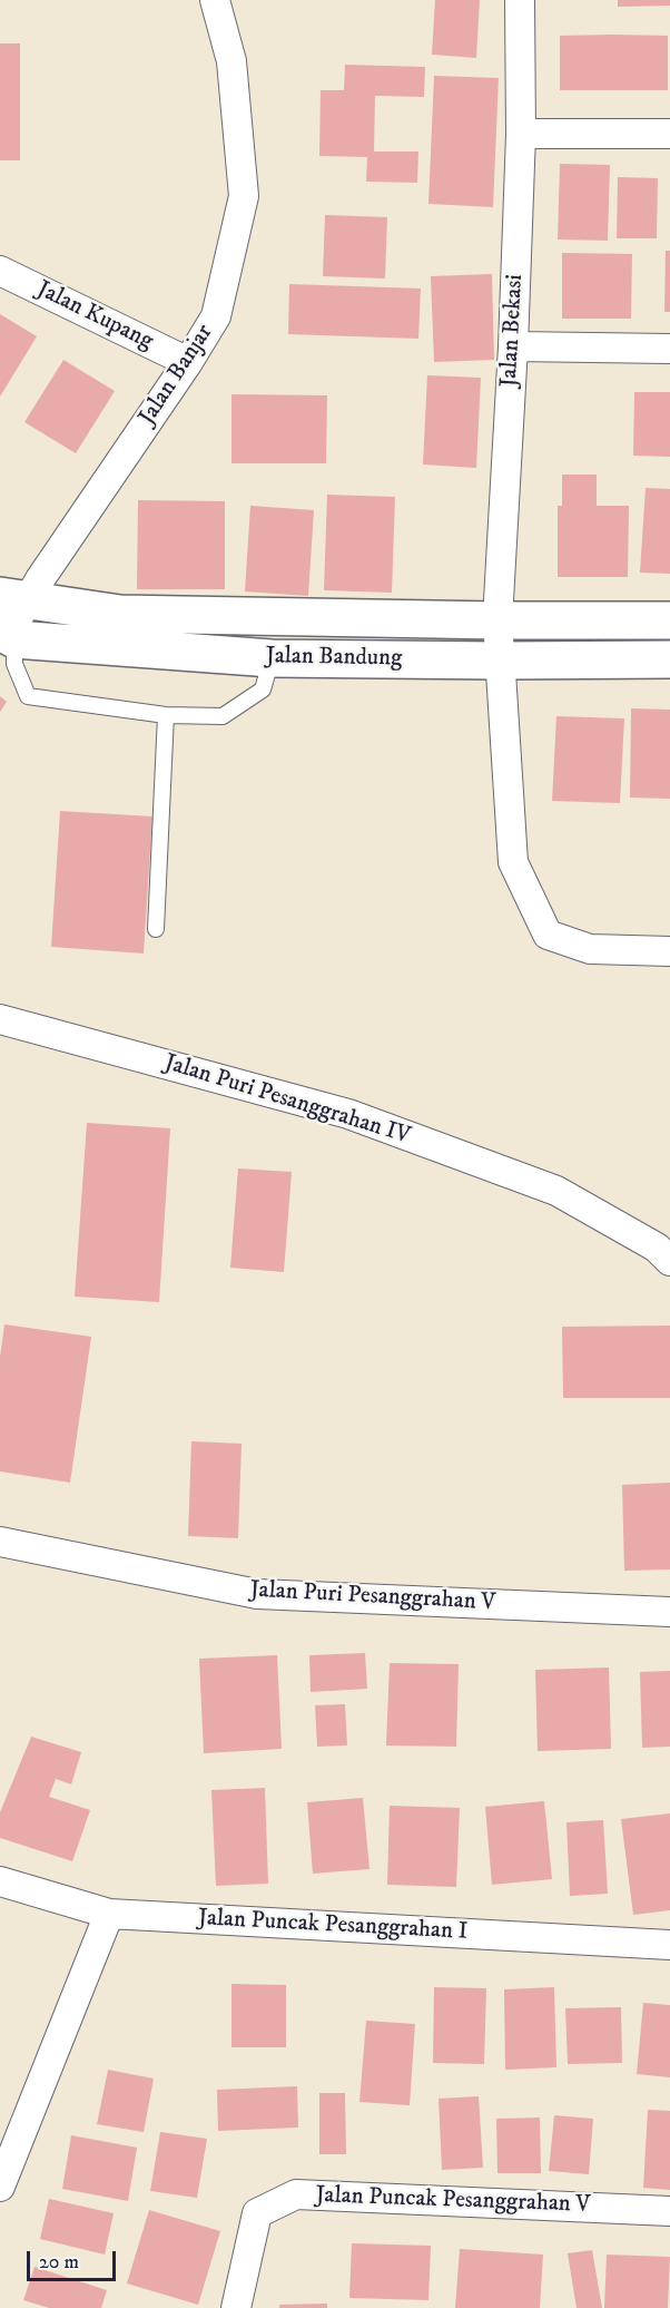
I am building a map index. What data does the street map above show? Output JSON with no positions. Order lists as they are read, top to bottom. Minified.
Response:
{"streets":{"street":["Jalan Kupang","Jalan Bekasi","Jalan Banjar","Jalan Bandung","Jalan Puri Pesanggrahan IV","Jalan Puri Pesanggrahan V","Jalan Puncak Pesanggrahan I","Jalan Puncak Pesanggrahan V"]},"crossings":[["Jalan Kupang","Jalan Banjar"],["Jalan Bekasi","Jalan Bandung"],["Jalan Banjar","Jalan Bandung"]],"scale_bar":"20 m"}
